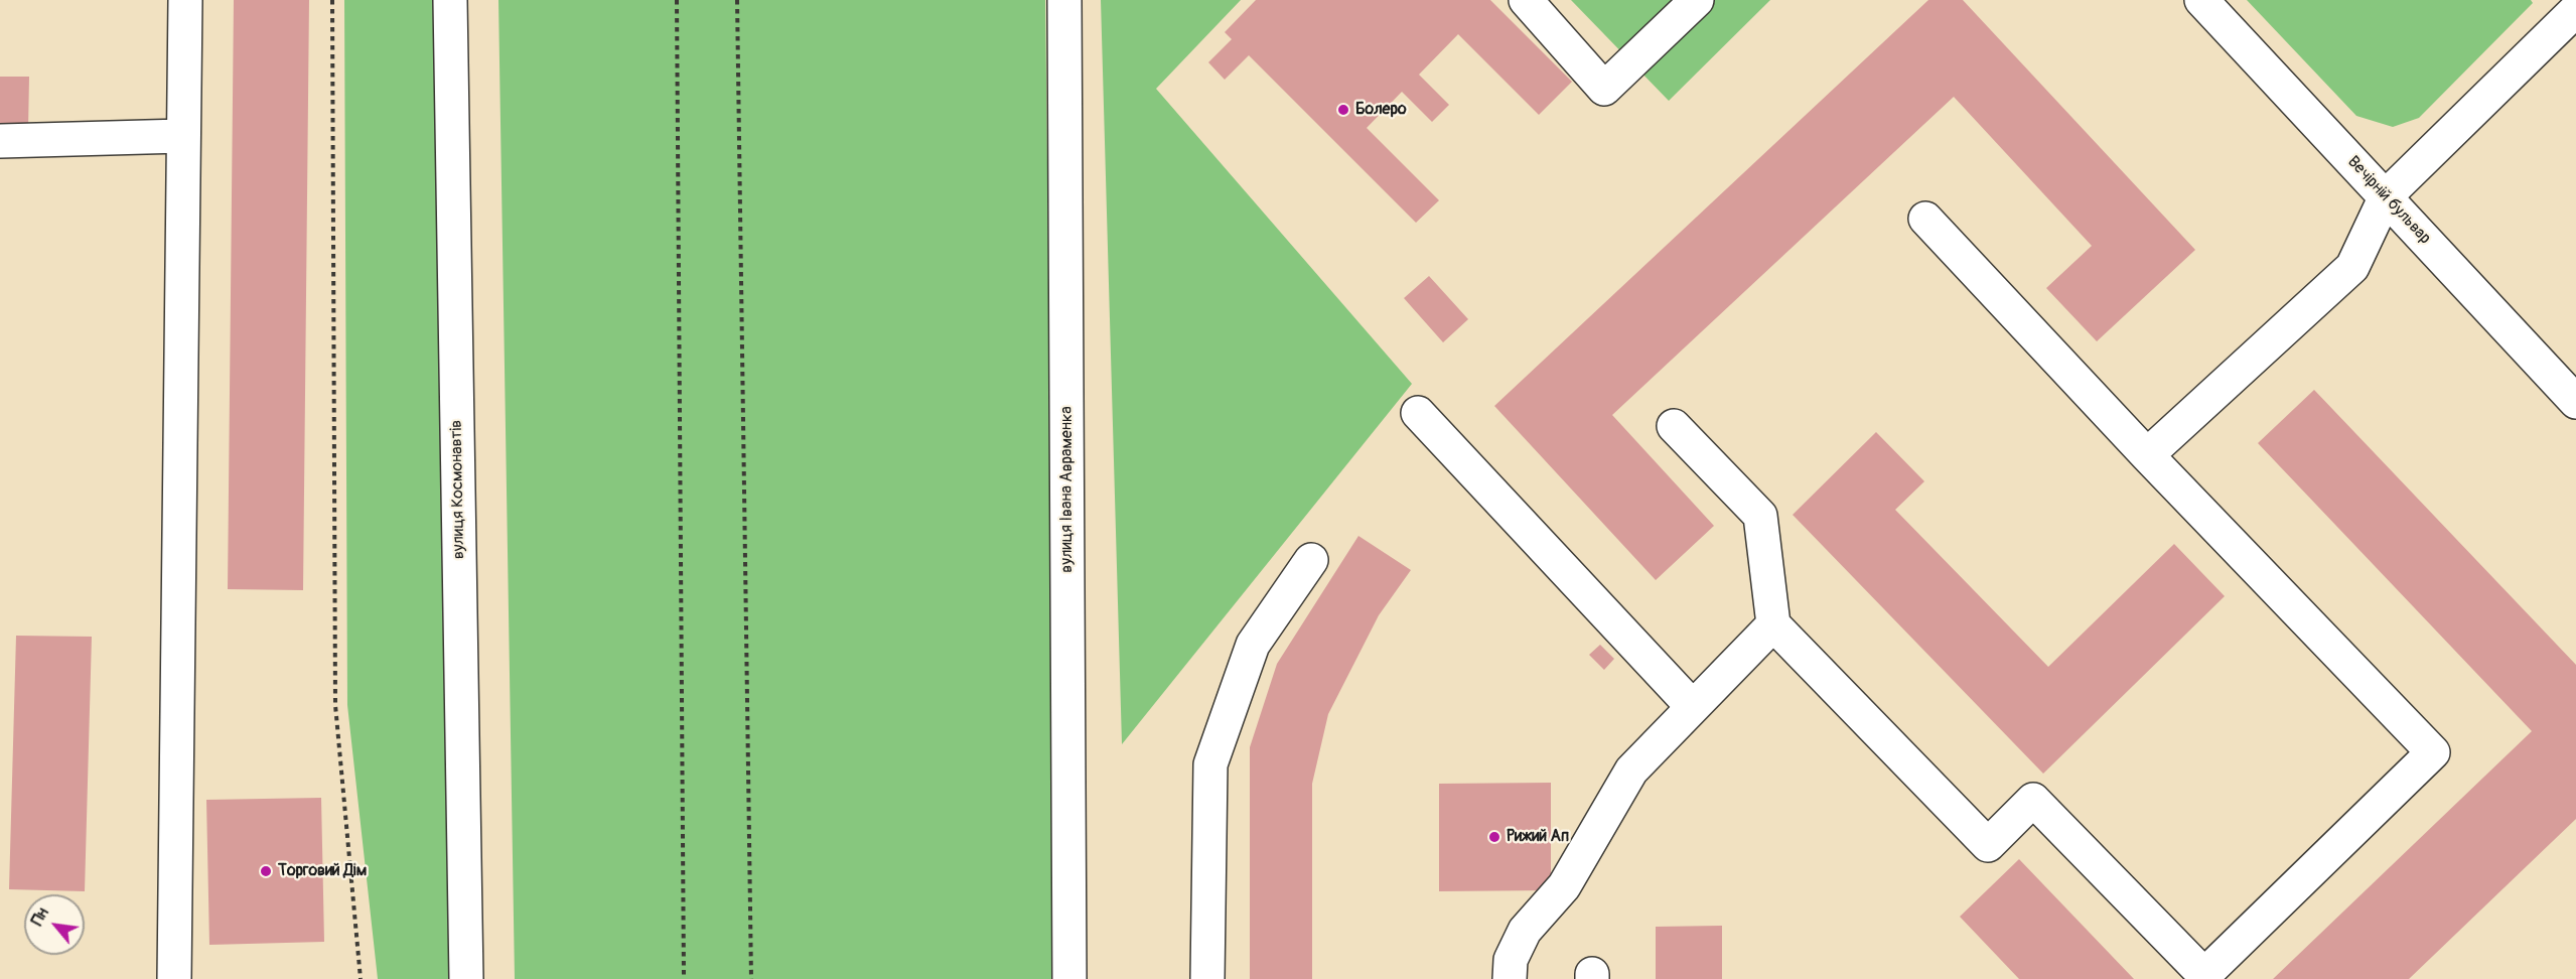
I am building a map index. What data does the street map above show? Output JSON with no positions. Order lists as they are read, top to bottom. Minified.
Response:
{"streets":{"street":["Вечірній бульвар","вулиця Космонавтів","вулиця Івана Авраменка"]},"places":["Болеро","Рижий Ап","Торговий Дім"],"north":"top left"}
